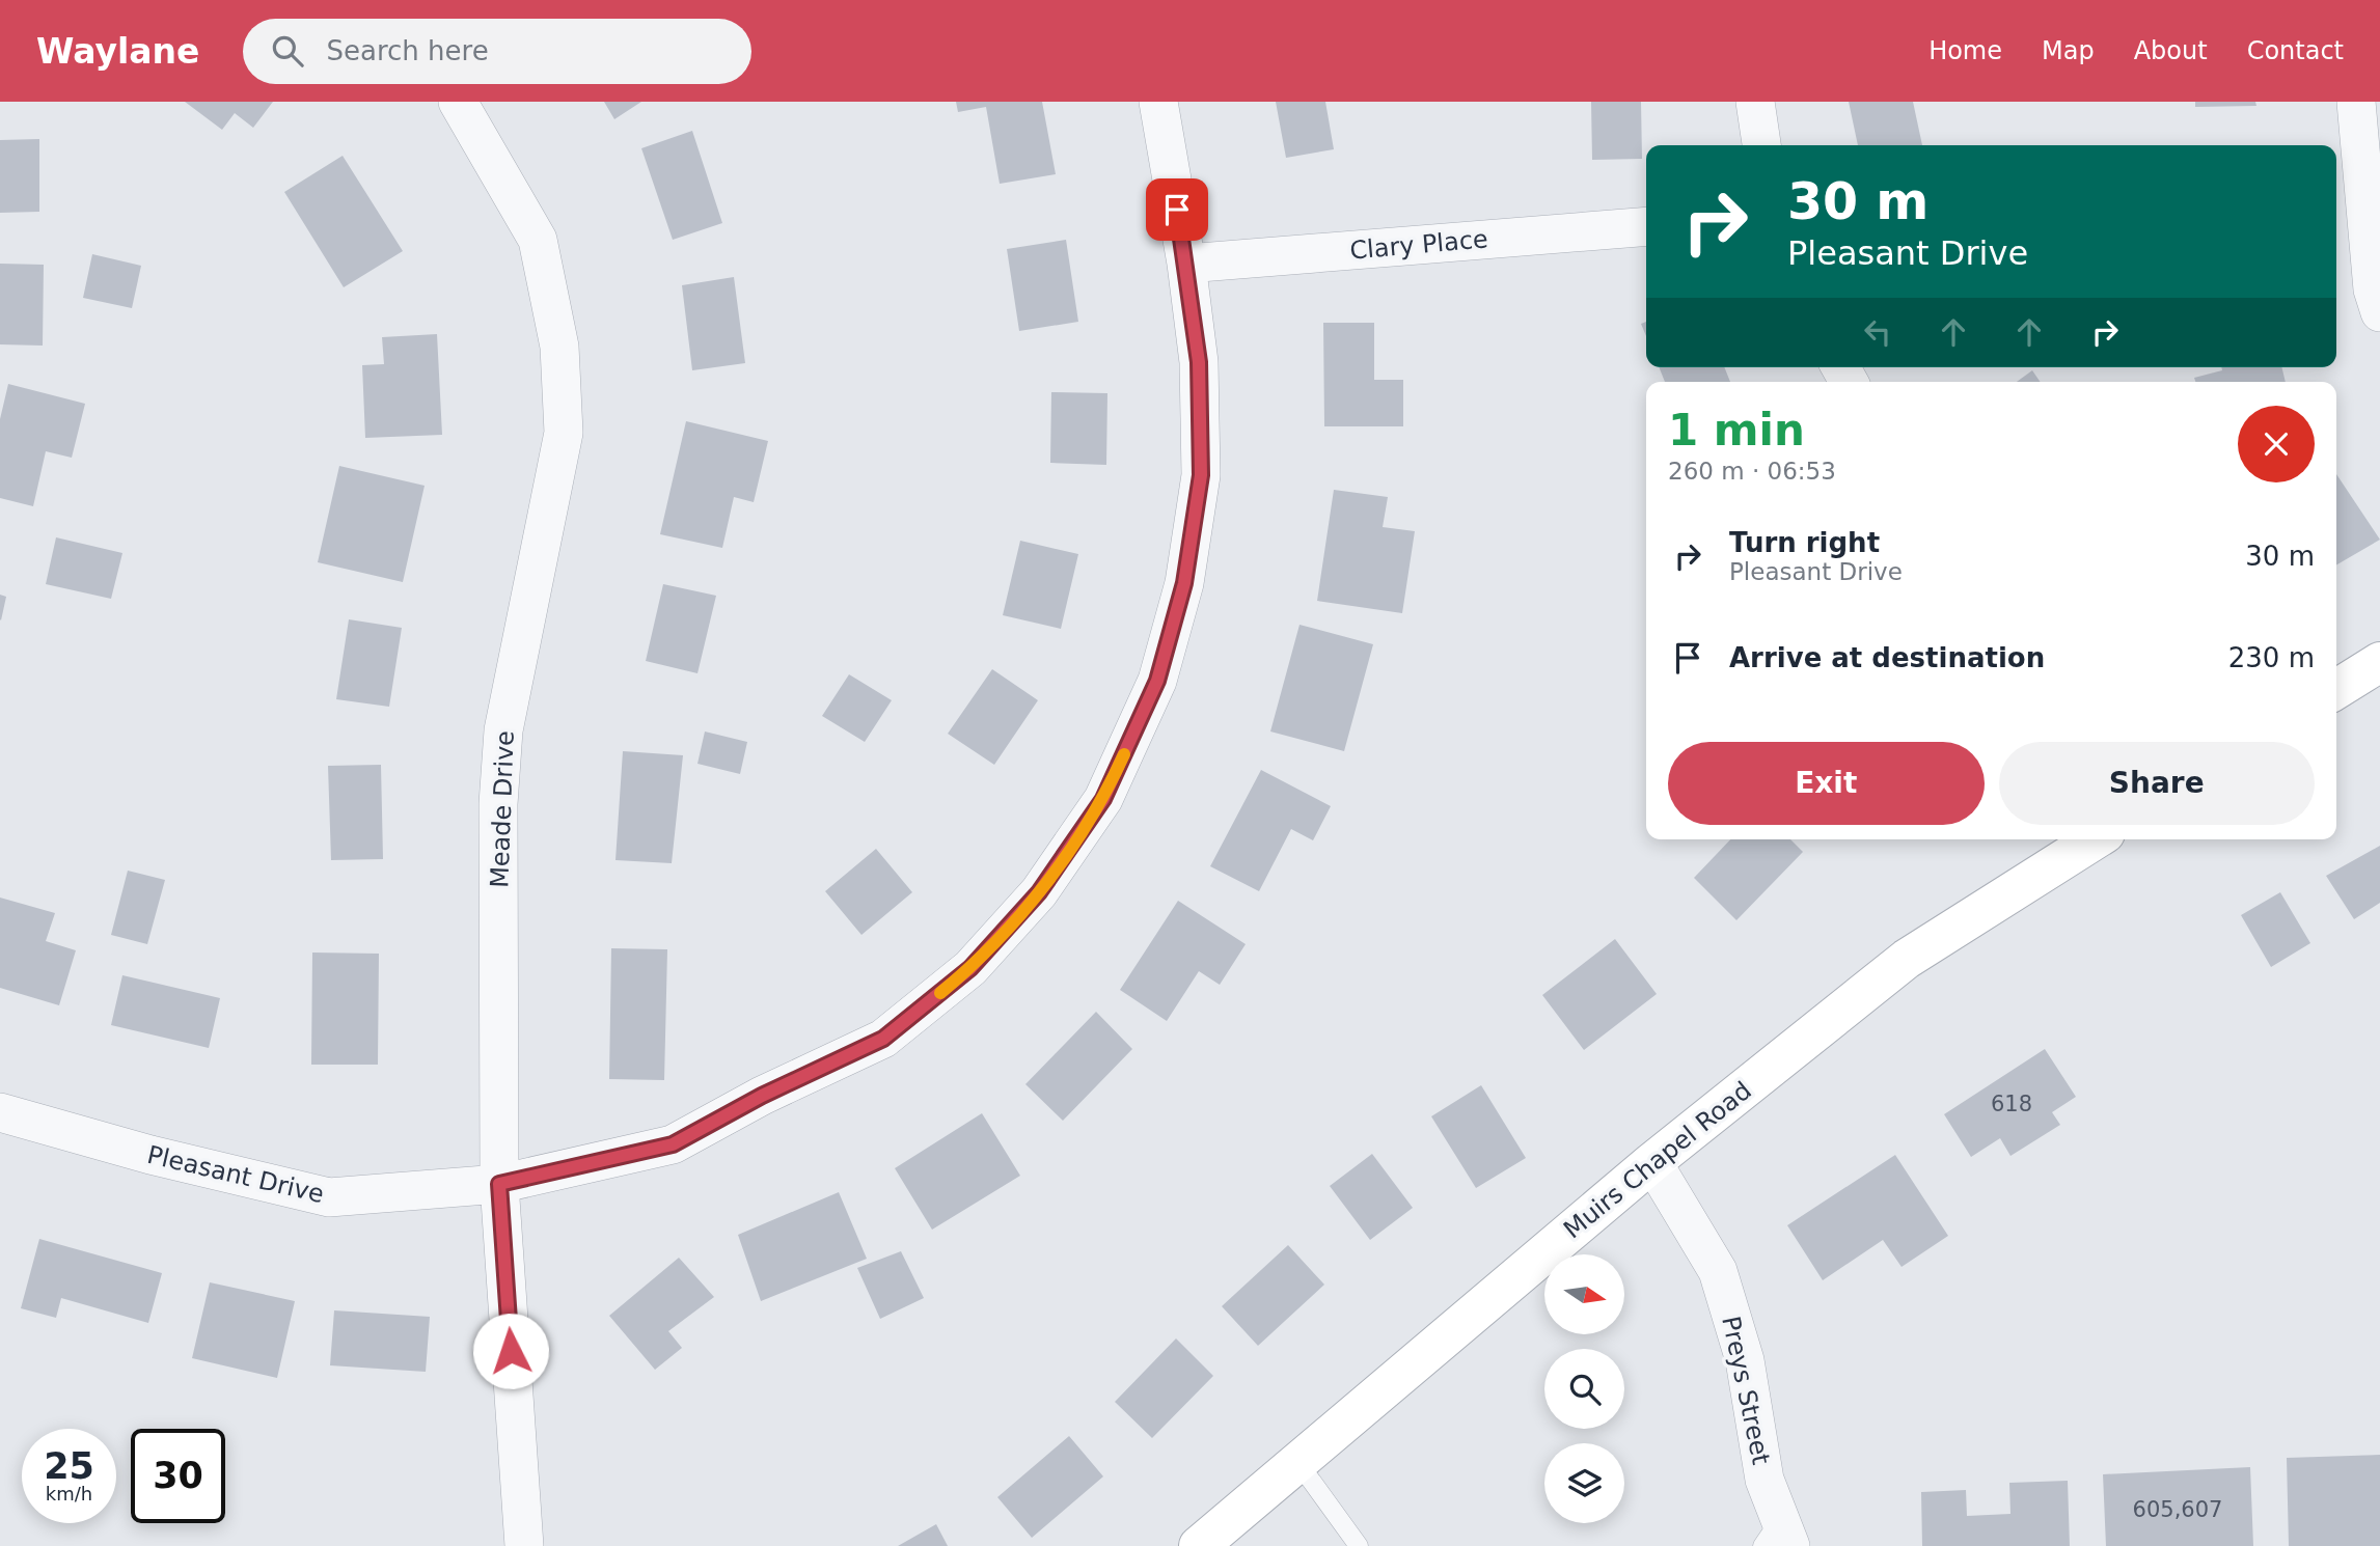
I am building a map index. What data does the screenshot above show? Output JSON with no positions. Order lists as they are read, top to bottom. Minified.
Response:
{"streets":{"main road":["Muirs Chapel Road"],"street":["Clary Place","Meade Drive","Pleasant Drive","Preys Street"]},"crossings":[["Clary Place","Pleasant Drive"],["Meade Drive","Pleasant Drive"],["Muirs Chapel Road","Preys Street"]],"house_numbers":["618","605,607"],"north":"right","page":{"header":"Waylane","search":"Search here","nav":["Home","Map","About","Contact"],"turn":["30 m","Pleasant Drive"],"heading":["1 min","260 m · 06:53"],"list":[{"name":"Turn right","note":"Pleasant Drive","value":"30 m"},{"name":"Arrive at destination","value":"230 m"}],"buttons":["Exit","Share"],"speed":"25 km/h","limit":"30"}}
